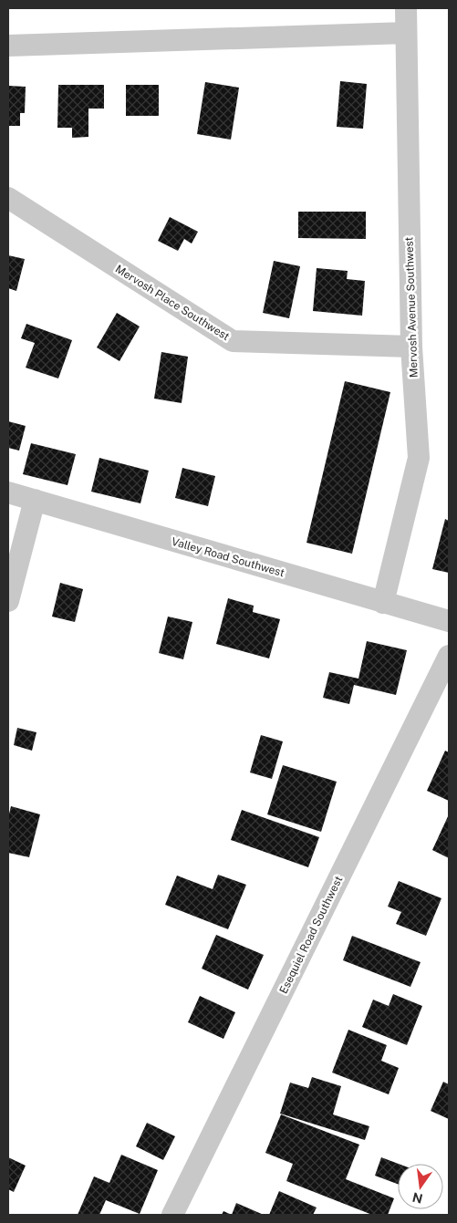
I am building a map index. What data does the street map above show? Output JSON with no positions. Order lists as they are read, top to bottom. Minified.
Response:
{"streets":{"street":["Mervosh Place Southwest","Mervosh Avenue Southwest","Valley Road Southwest","Esequiel Road Southwest"]},"crossings":[["Mervosh Place Southwest","Mervosh Avenue Southwest"],["Mervosh Avenue Southwest","Valley Road Southwest"]],"north":"bottom"}
